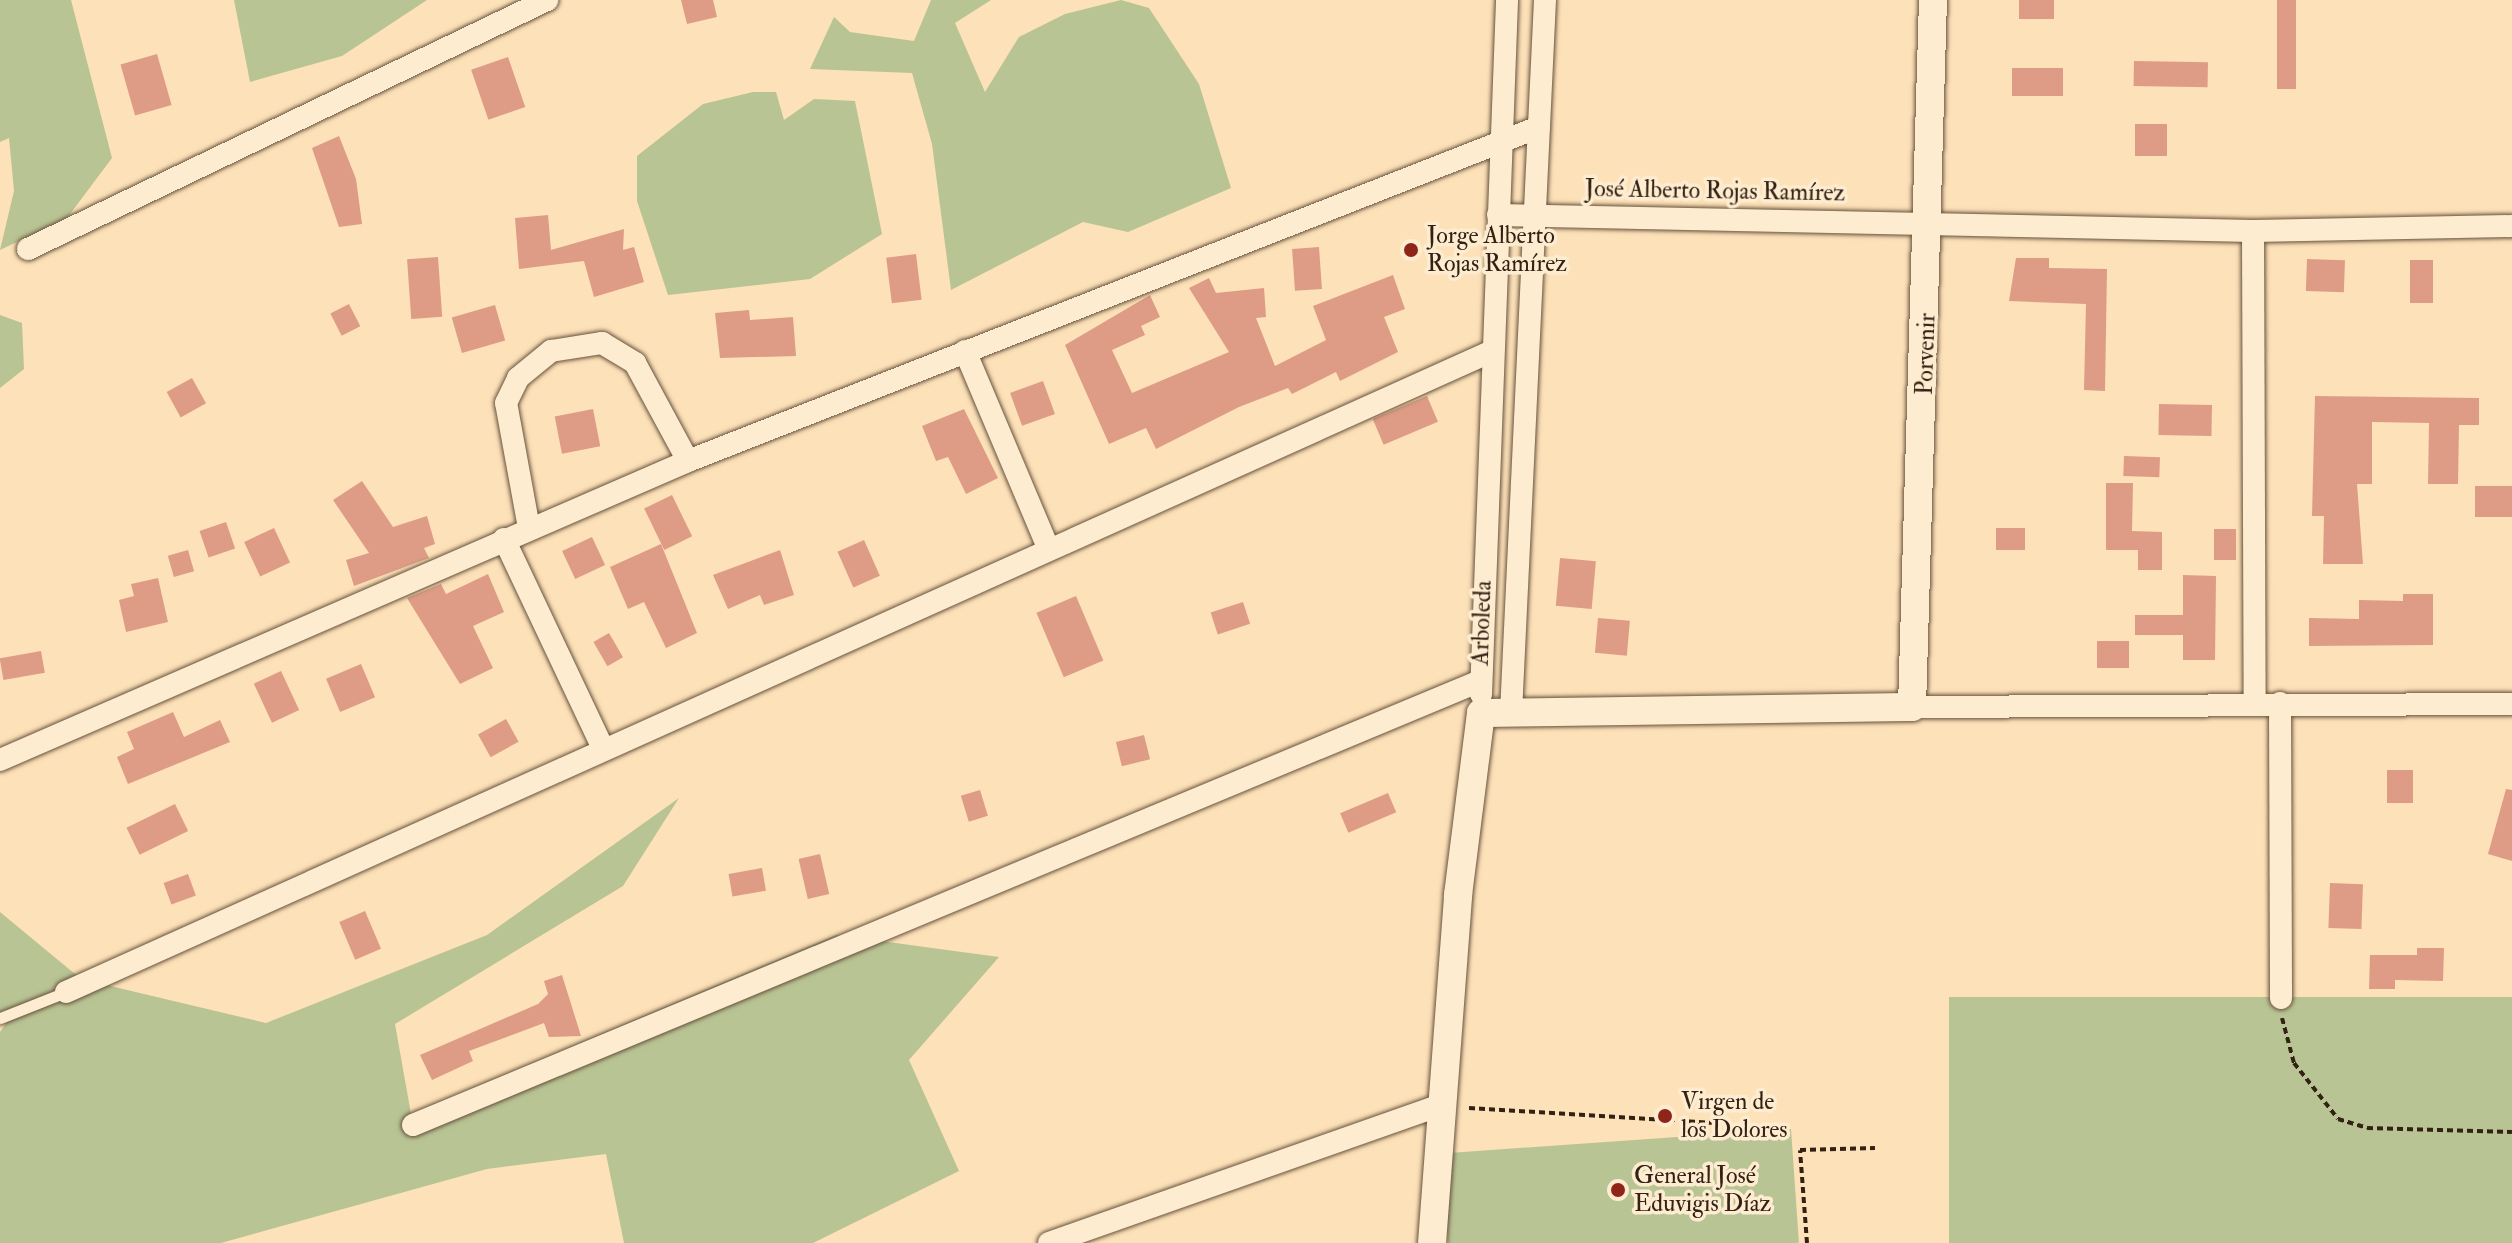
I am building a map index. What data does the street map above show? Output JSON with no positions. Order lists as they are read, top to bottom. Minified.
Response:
{"streets":{"street":["José Alberto Rojas Ramírez","Porvenir","Arboleda"]},"crossings":[["José Alberto Rojas Ramírez","Porvenir"],["José Alberto Rojas Ramírez","Arboleda"]],"places":["Jorge Alberto Rojas Ramírez","Virgen de los Dolores","General José Eduvigis Díaz"]}
